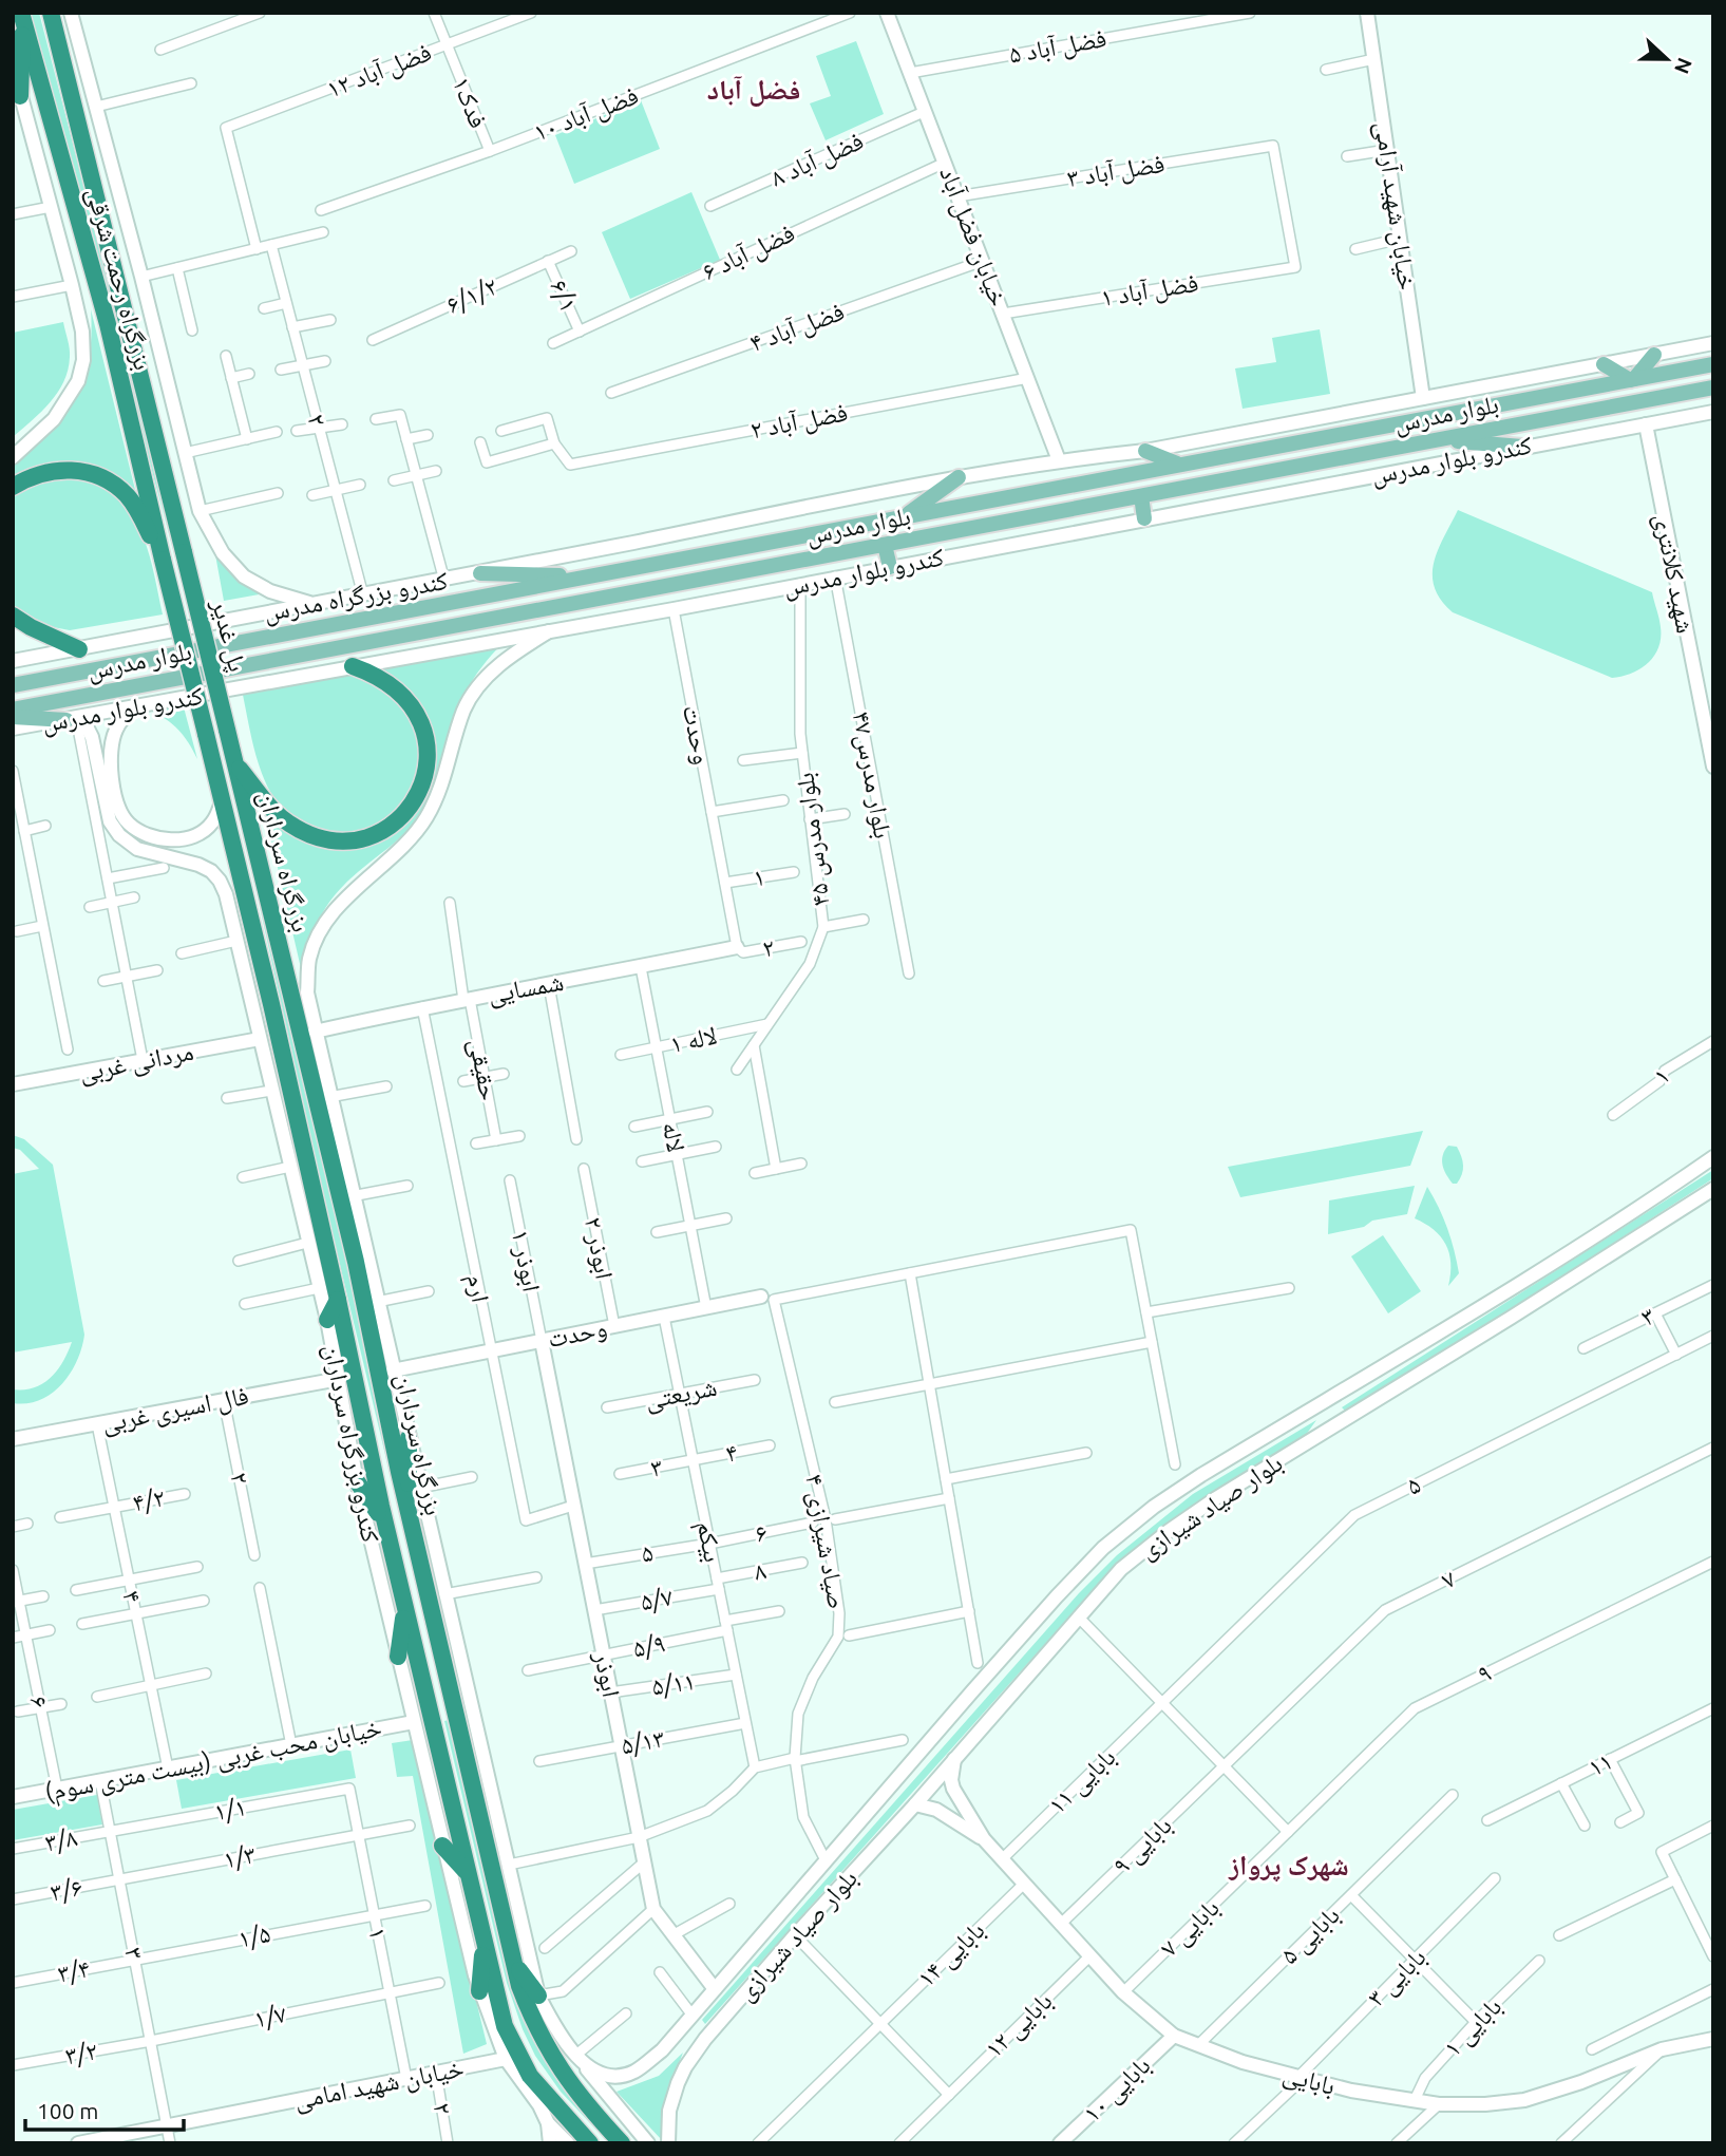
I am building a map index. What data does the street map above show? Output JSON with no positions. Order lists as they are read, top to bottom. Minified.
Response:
{"streets":{"highway":["بزرگراه رحمت شرقی","پل غدیر","بزرگراه سرداران"],"main road":["خیابان شهید آرامی","خیابان فضل آباد","بلوار مدرس","کندرو بلوار مدرس","شهید کلانتری","کندرو بزرگراه مدرس","وحدت","شمسایی","مردانی غربی","فال اسیری غربی","کندرو بزرگراه سرداران","بلوار صیاد شیرازی","ابوذر","خیابان محب غربی (بیست متری سوم)","بابایی","خیابان شهید امامی","بابایی ۱۰"],"street":["فضل آباد ۵","فضل آباد ۱۲","فدک۱","فضل آباد ۱۰","فضل آباد ۸","فضل آباد ۳","فضل آباد ۶","فضل آباد ۱","۶/۱/۲","۶/۱","فضل آباد ۴","۲","فضل آباد ۲","بلوار مدرس۴۷","۴۵ بلوار مدرس","۱","لاله ۱","حقیقی","لاله","ابوذر ۲","ابوذر ۱","ارم","۳","شریعتی","۴","۵","۴/۲","۶","بیکم","صیاد شیرازی ۴","۸","۷","۵/۷","۵/۹","۹","۵/۱۱","۵/۱۳","۱۱","بابایی ۱۱","۱/۱","۳/۸","بابایی ۹","۱/۳","۳/۶","بابایی ۷","بابایی ۵","۱/۵","بابایی ۱۴","۳/۴","بابایی ۳","۱/۷","بابایی ۱۲","بابایی ۱","۳/۲"]},"crossings":[["فضل آباد ۵","خیابان فضل آباد"],["فضل آباد ۱۲","فدک۱"],["فدک۱","فضل آباد ۱۰"],["فضل آباد ۸","خیابان فضل آباد"],["فضل آباد ۳","خیابان فضل آباد"],["فضل آباد ۳","فضل آباد ۱"],["خیابان فضل آباد","فضل آباد ۶"],["خیابان فضل آباد","فضل آباد ۱"],["خیابان فضل آباد","فضل آباد ۴"],["خیابان فضل آباد","فضل آباد ۲"],["فضل آباد ۶","۶/۱"],["بزرگراه رحمت شرقی","پل غدیر"],["۶/۱/۲","۶/۱"],["۲","کندرو بزرگراه مدرس"],["۲","وحدت"],["۲","شمسایی"],["۲","فال اسیری غربی"],["۲","خیابان شهید امامی"],["کندرو بلوار مدرس","شهید کلانتری"],["کندرو بلوار مدرس","وحدت"],["کندرو بلوار مدرس","بلوار مدرس۴۷"],["کندرو بلوار مدرس","۴۵ بلوار مدرس"],["کندرو بلوار مدرس","کندرو بزرگراه سرداران"],["پل غدیر","بزرگراه سرداران"],["وحدت","۱"],["وحدت","شمسایی"],["وحدت","لاله"],["وحدت","ابوذر ۲"],["وحدت","ابوذر ۱"],["وحدت","ارم"],["وحدت","کندرو بزرگراه سرداران"],["وحدت","بیکم"],["وحدت","صیاد شیرازی ۴"],["وحدت","ابوذر"],["۴۵ بلوار مدرس","لاله ۱"],["۱","۱/۱"],["۱","۱/۳"],["۱","۱/۵"],["۱","۱/۷"],["۱","خیابان شهید امامی"],["شمسایی","حقیقی"],["شمسایی","لاله"],["شمسایی","ارم"],["شمسایی","کندرو بزرگراه سرداران"],["لاله ۱","لاله"],["ابوذر ۱","ابوذر"],["ارم","ابوذر"],["۳","۴"],["۳","بیکم"],["۳","خیابان محب غربی (بیست متری سوم)"],["۳","۱/۱"],["۳","۳/۸"],["۳","۱/۳"],["۳","۳/۶"],["۳","۱/۵"],["۳","۳/۴"],["۳","۱/۷"],["۳","۳/۲"],["۳","خیابان شهید امامی"],["شریعتی","بیکم"],["فال اسیری غربی","کندرو بزرگراه سرداران"],["فال اسیری غربی","۴"],["کندرو بزرگراه سرداران","بلوار صیاد شیرازی"],["کندرو بزرگراه سرداران","خیابان محب غربی (بیست متری سوم)"],["کندرو بزرگراه سرداران","خیابان شهید امامی"],["۴","۴/۲"],["۴","بیکم"],["۴","خیابان محب غربی (بیست متری سوم)"],["۵","۶"],["۵","بیکم"],["۵","ابوذر"],["۵","بابایی ۱۱"],["بلوار صیاد شیرازی","صیاد شیرازی ۴"],["بلوار صیاد شیرازی","ابوذر"],["بلوار صیاد شیرازی","بابایی"],["۶","بیکم"],["۶","خیابان محب غربی (بیست متری سوم)"],["بیکم","۸"],["بیکم","۵/۷"],["بیکم","۵/۹"],["بیکم","۵/۱۱"],["بیکم","۵/۱۳"],["۸","۵/۷"],["۷","بابایی ۹"],["۵/۷","ابوذر"],["۵/۹","ابوذر"],["۹","بابایی ۷"],["ابوذر","۵/۱۱"],["ابوذر","۵/۱۳"],["بابایی ۱۱","بابایی"],["۱/۱","۳/۸"],["بابایی ۹","بابایی"],["۱/۳","۳/۶"],["بابایی ۷","بابایی"],["بابایی ۵","بابایی"],["۱/۵","۳/۴"],["بابایی ۱۴","بابایی"],["بابایی ۳","بابایی"],["۱/۷","۳/۲"],["بابایی ۱۲","بابایی"],["بابایی ۱","بابایی"],["بابایی","بابایی ۱۰"]],"districts":["فضل آباد","شهرک پرواز"],"scale_bar":"100 m","north":"right"}
